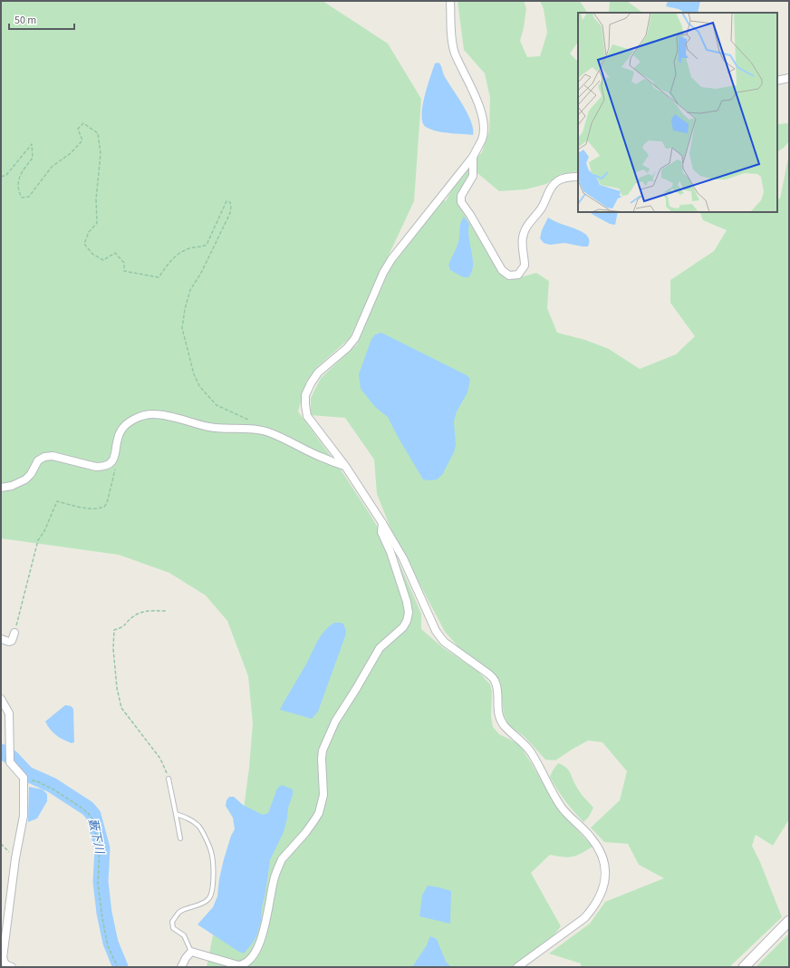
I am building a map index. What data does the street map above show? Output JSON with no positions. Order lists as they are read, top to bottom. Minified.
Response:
{"water":["藪下川"],"scale_bar":"50 m"}
